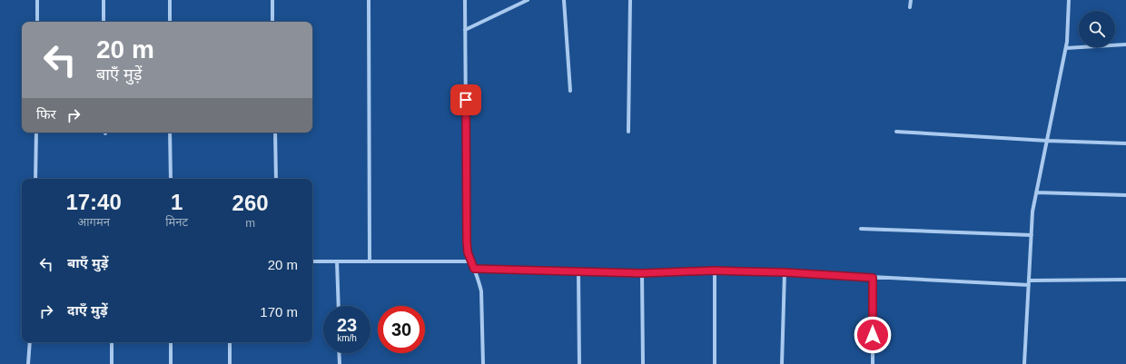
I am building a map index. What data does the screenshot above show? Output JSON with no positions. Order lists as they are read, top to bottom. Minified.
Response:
{"page":{"turn":["20 m","बाएँ मुड़ें"],"then":"फिर","eta":["17:40","आगमन","1","मिनट","260","m"],"list":[{"name":"बाएँ मुड़ें","value":"20 m"},{"name":"दाएँ मुड़ें","value":"170 m"}],"speed":"23 km/h","limit":"30"}}
